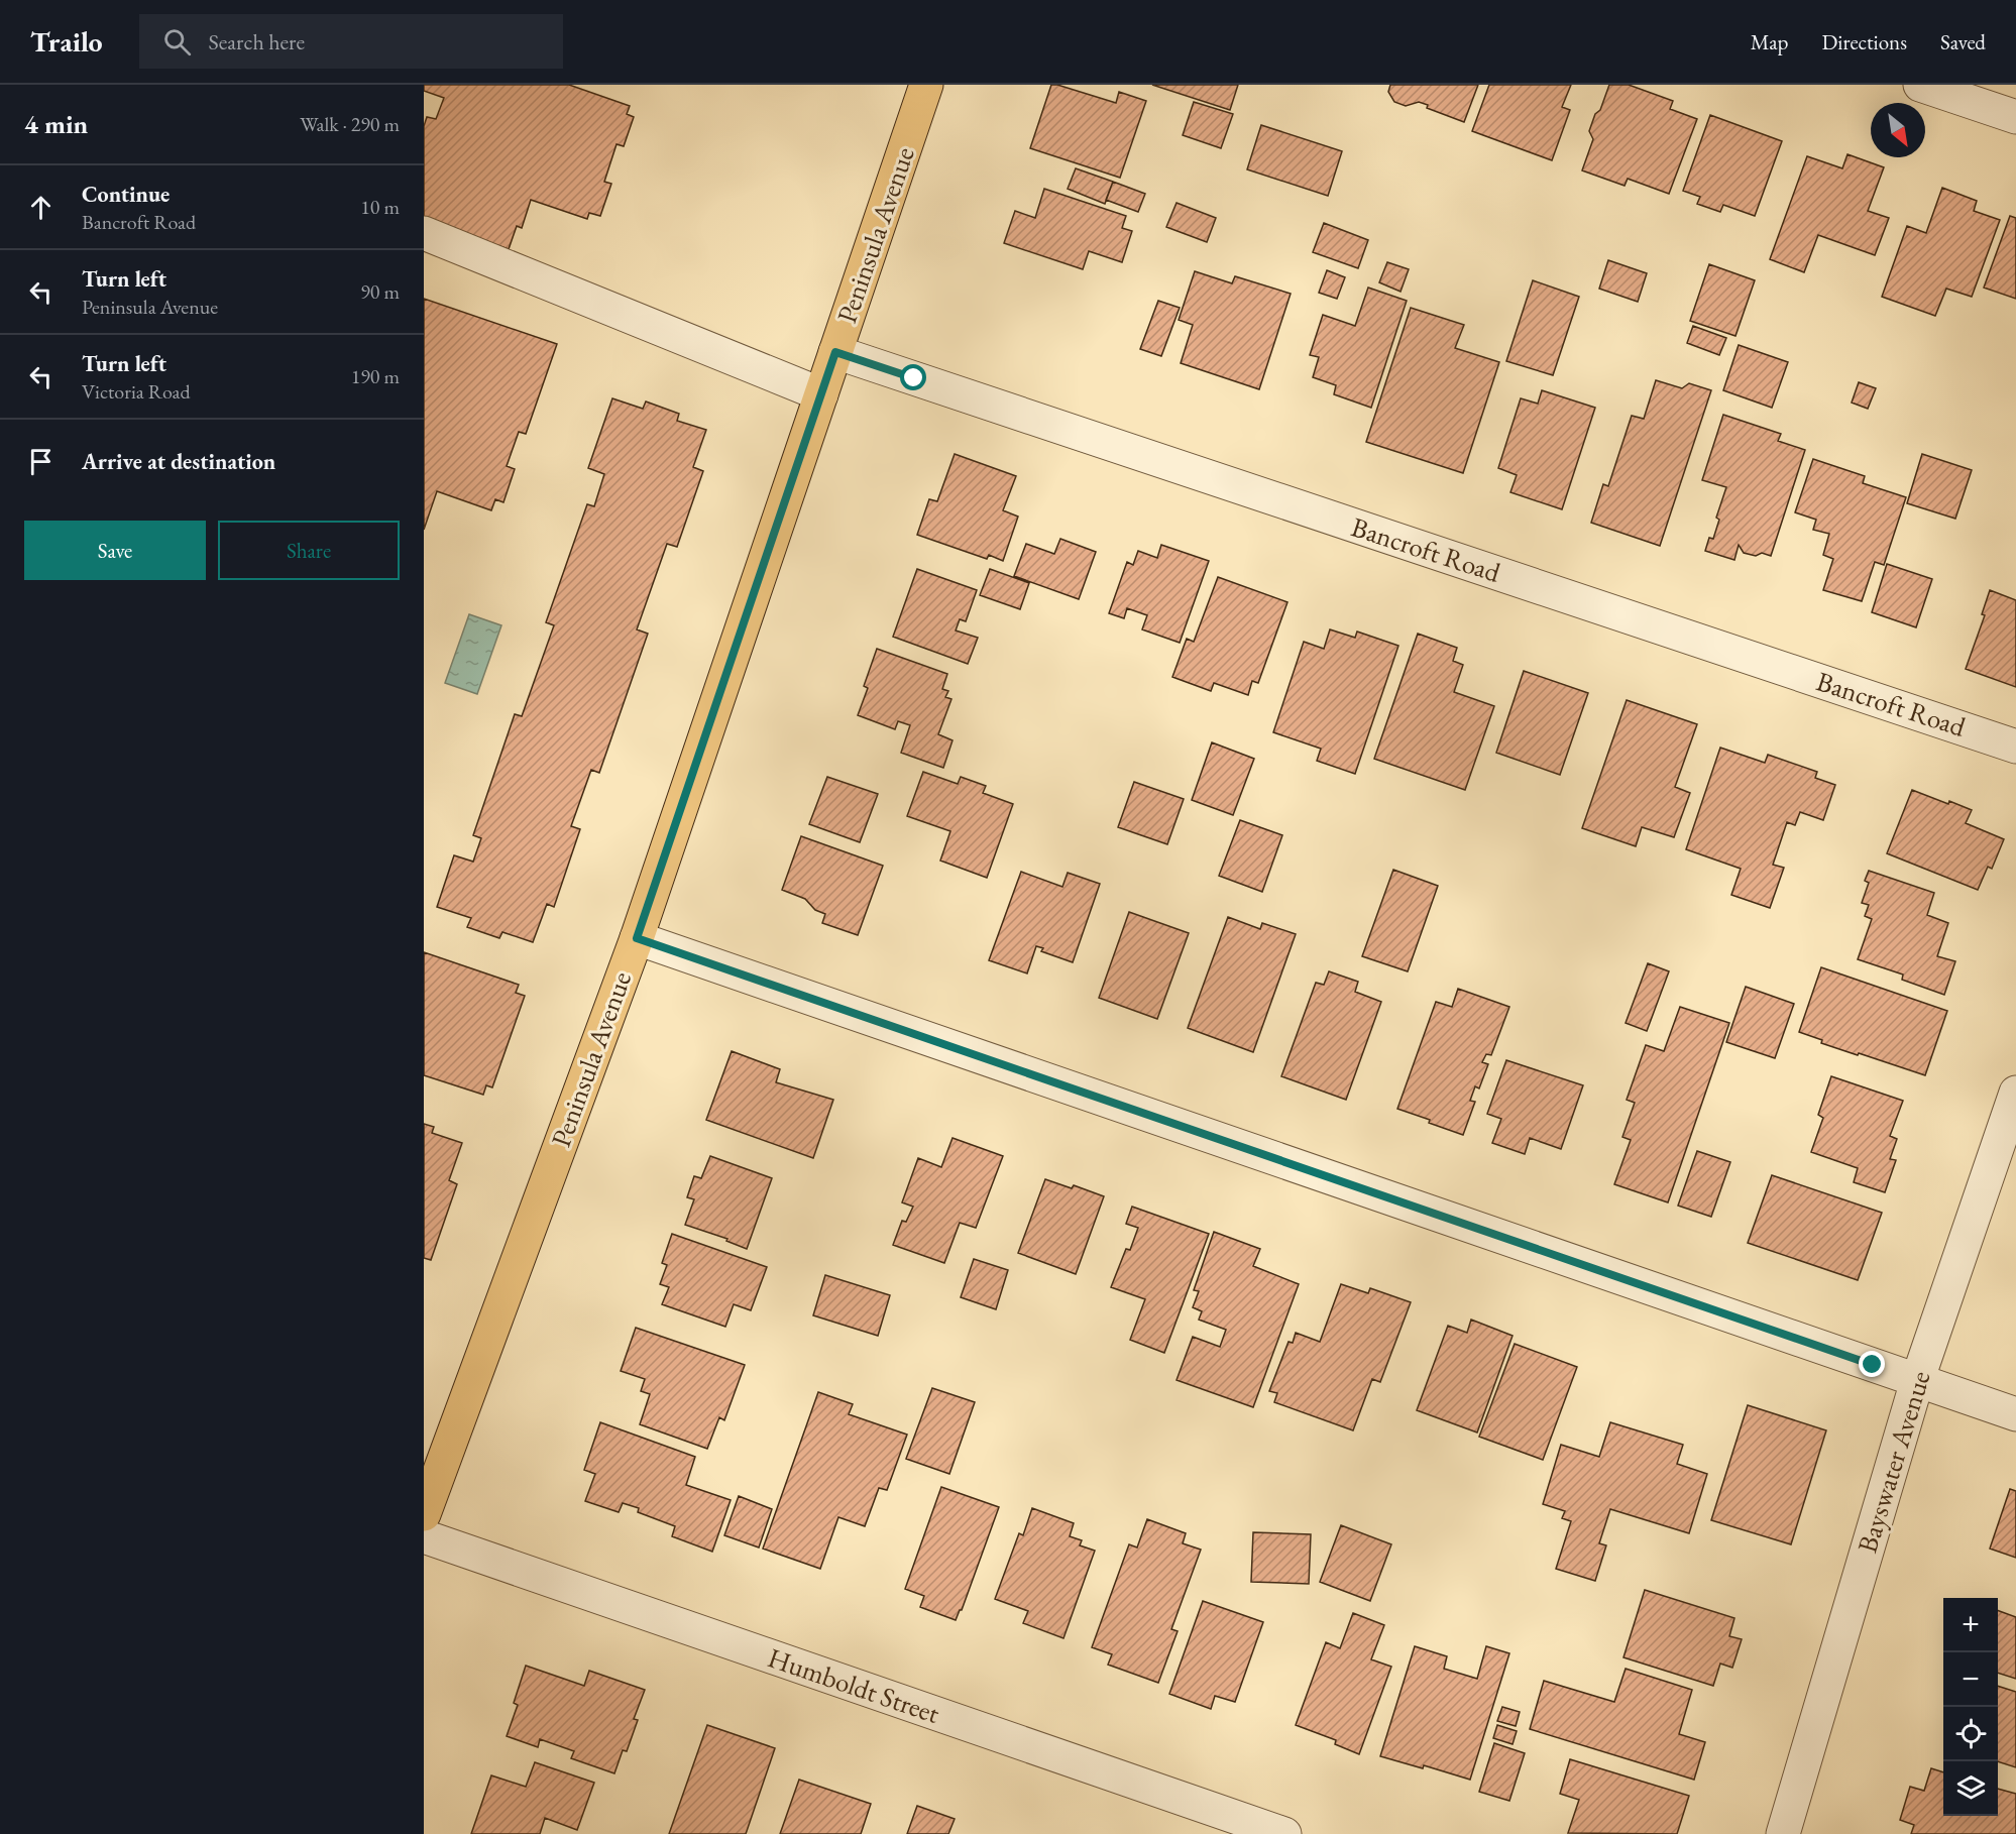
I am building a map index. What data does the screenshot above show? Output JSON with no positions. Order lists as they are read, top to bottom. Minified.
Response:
{"streets":{"main road":["Peninsula Avenue"],"street":["Bancroft Road","Bayswater Avenue","Humboldt Street"]},"crossings":[["Peninsula Avenue","Bancroft Road"]],"north":"bottom right","page":{"header":"Trailo","search":"Search here","nav":["Map","Directions","Saved"],"heading":["4 min","Walk · 290 m"],"list":[["Continue","Bancroft Road","10 m"],["Turn left","Peninsula Avenue","90 m"],["Turn left","Victoria Road","190 m"],"Arrive at destination"],"buttons":["Save","Share"],"map_buttons":["+","−"]}}
